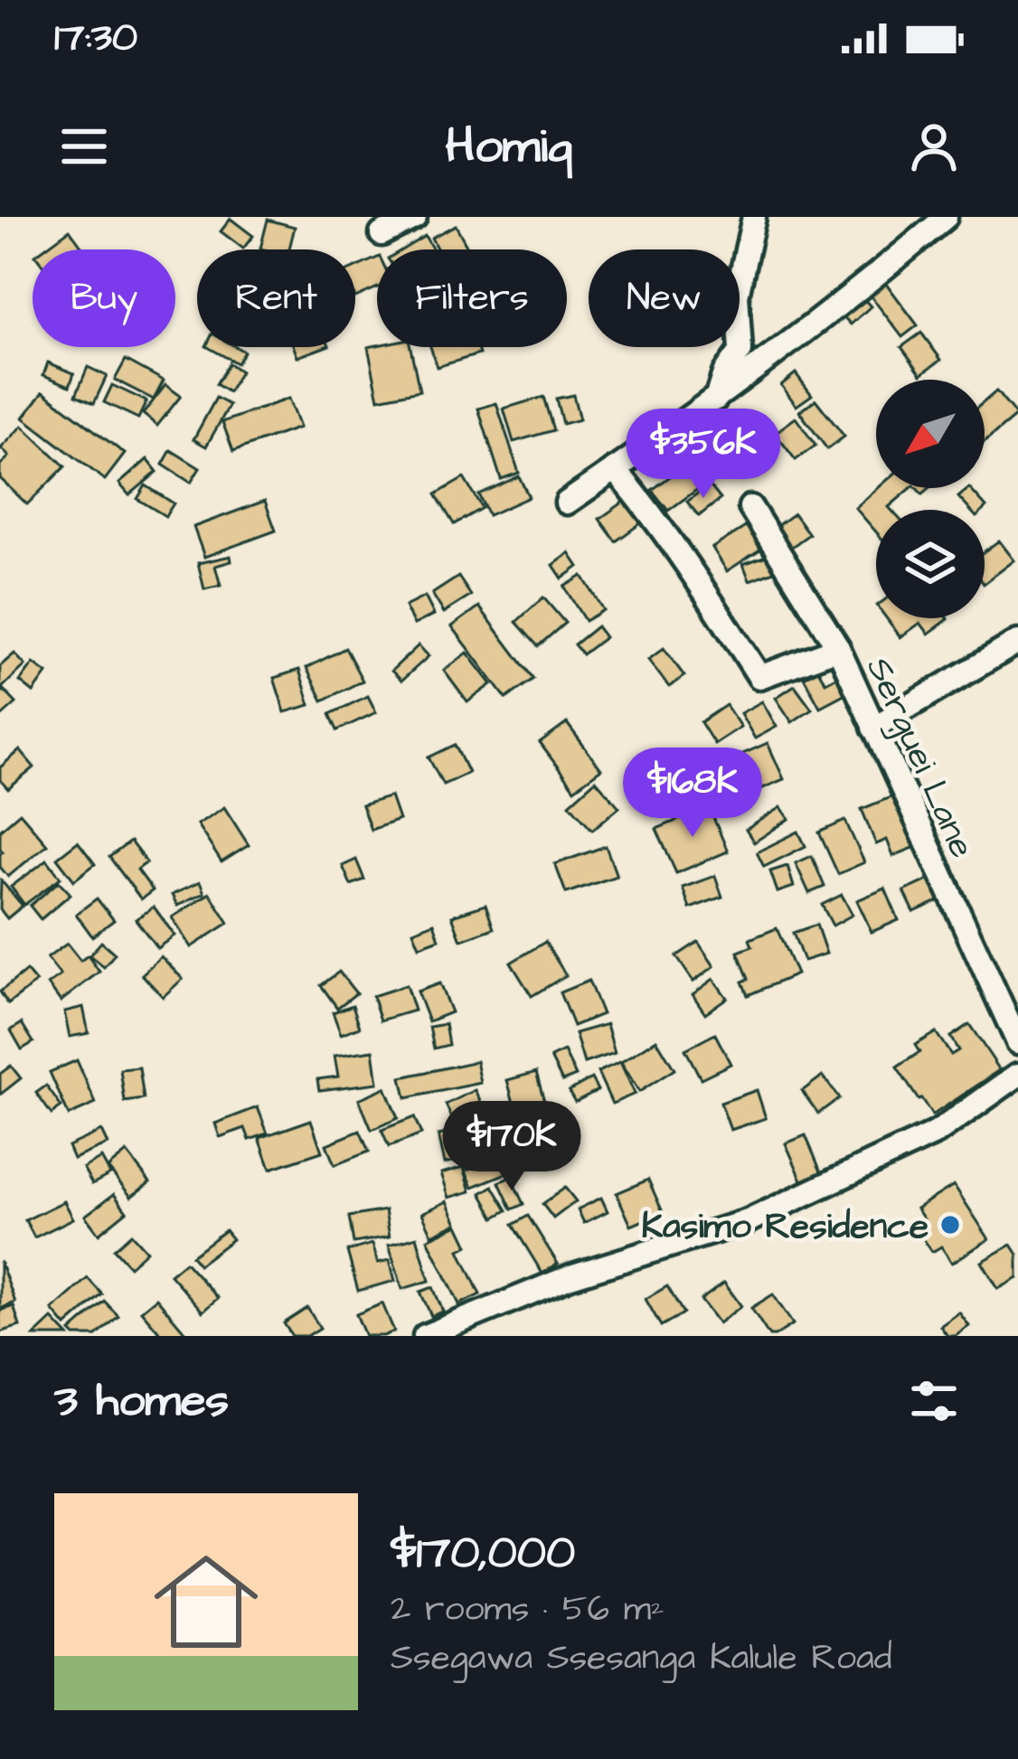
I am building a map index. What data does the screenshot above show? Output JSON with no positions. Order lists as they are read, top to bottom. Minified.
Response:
{"streets":{"street":["Serguei Lane"]},"places":["Kasimo Residence"],"north":"bottom left","page":{"status":"17:30","header":"Homiq","chip":["Buy","Rent","Filters","New"],"price":["$356K","$168K","$170K"],"heading":"3 homes","list":[{"name":"$170,000","note":"2 rooms · 56 m² · Ssegawa Ssesanga Kalule Road"}]}}
